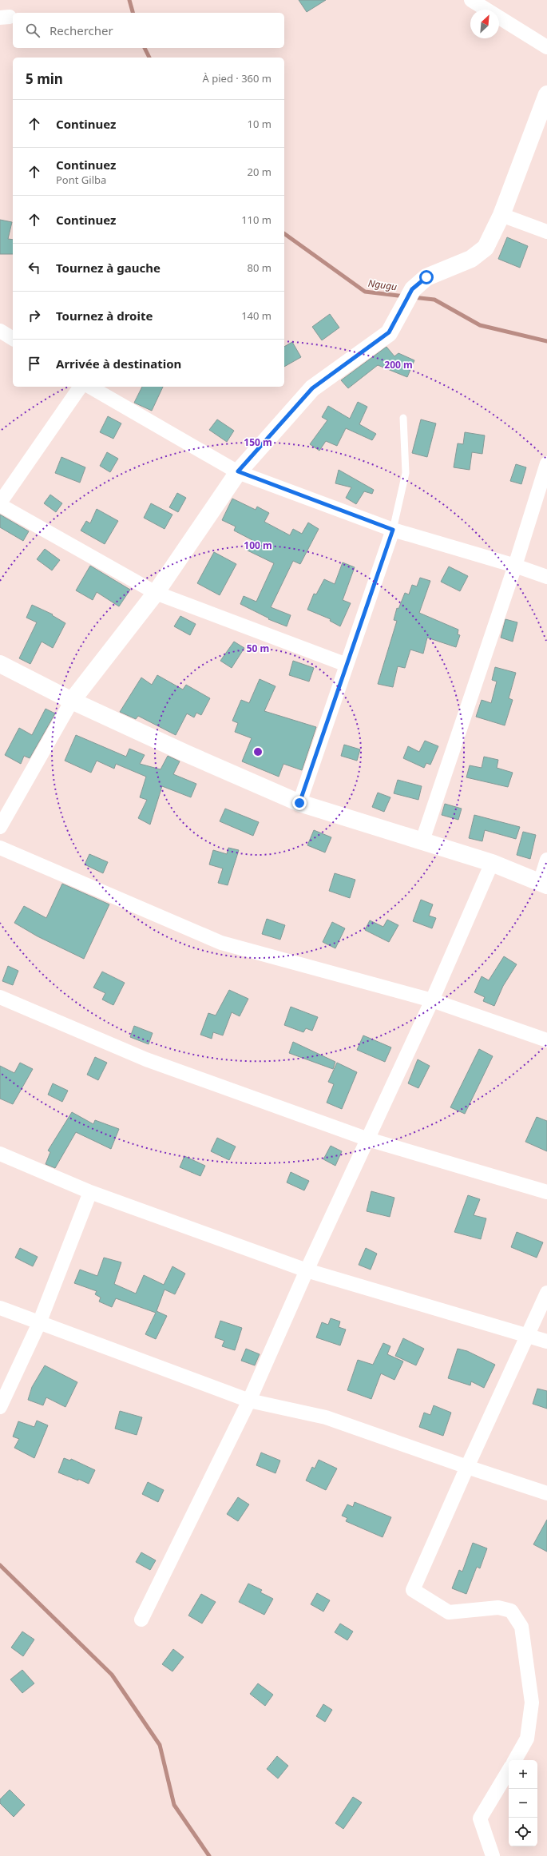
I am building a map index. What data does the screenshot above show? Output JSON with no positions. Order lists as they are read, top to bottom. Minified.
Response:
{"water":["Ngugu"],"north":"top right","page":{"search":"Rechercher","heading":["5 min","À pied · 360 m"],"list":[["Continuez","10 m"],["Continuez","Pont Gilba","20 m"],["Continuez","110 m"],["Tournez à gauche","80 m"],["Tournez à droite","140 m"],"Arrivée à destination"],"map_buttons":["+","−"]},"rings":["200 m","150 m","100 m","50 m"]}
